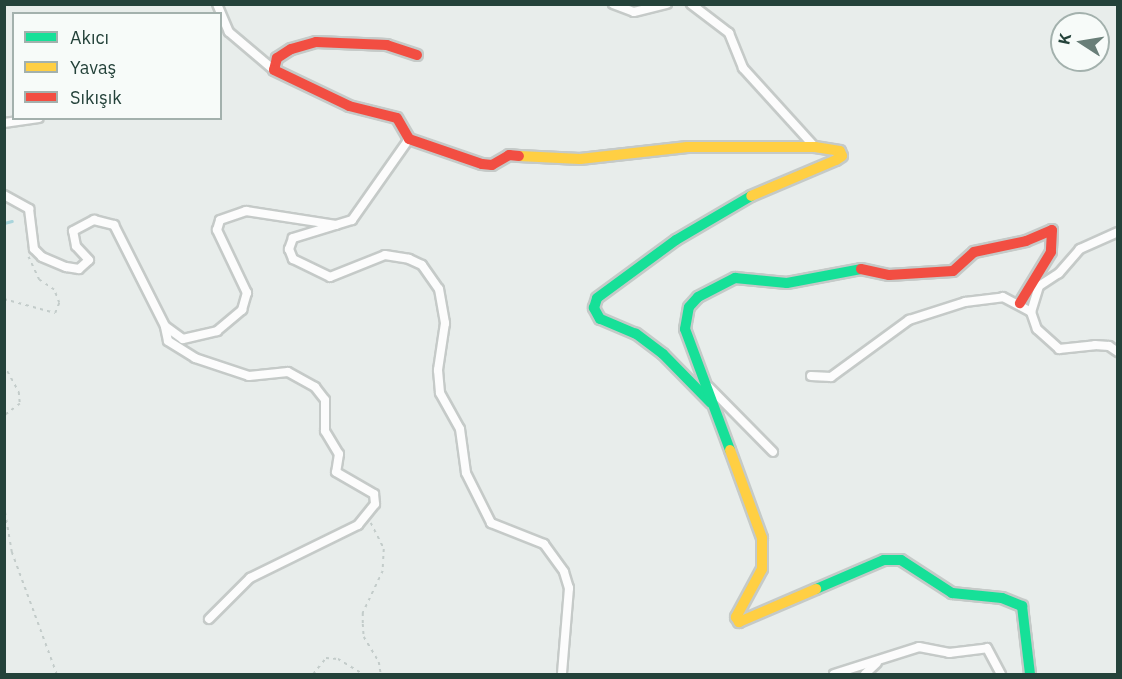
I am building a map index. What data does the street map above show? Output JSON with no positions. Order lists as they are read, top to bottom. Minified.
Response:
{"legend":["Akıcı","Yavaş","Sıkışık"],"north":"left"}
